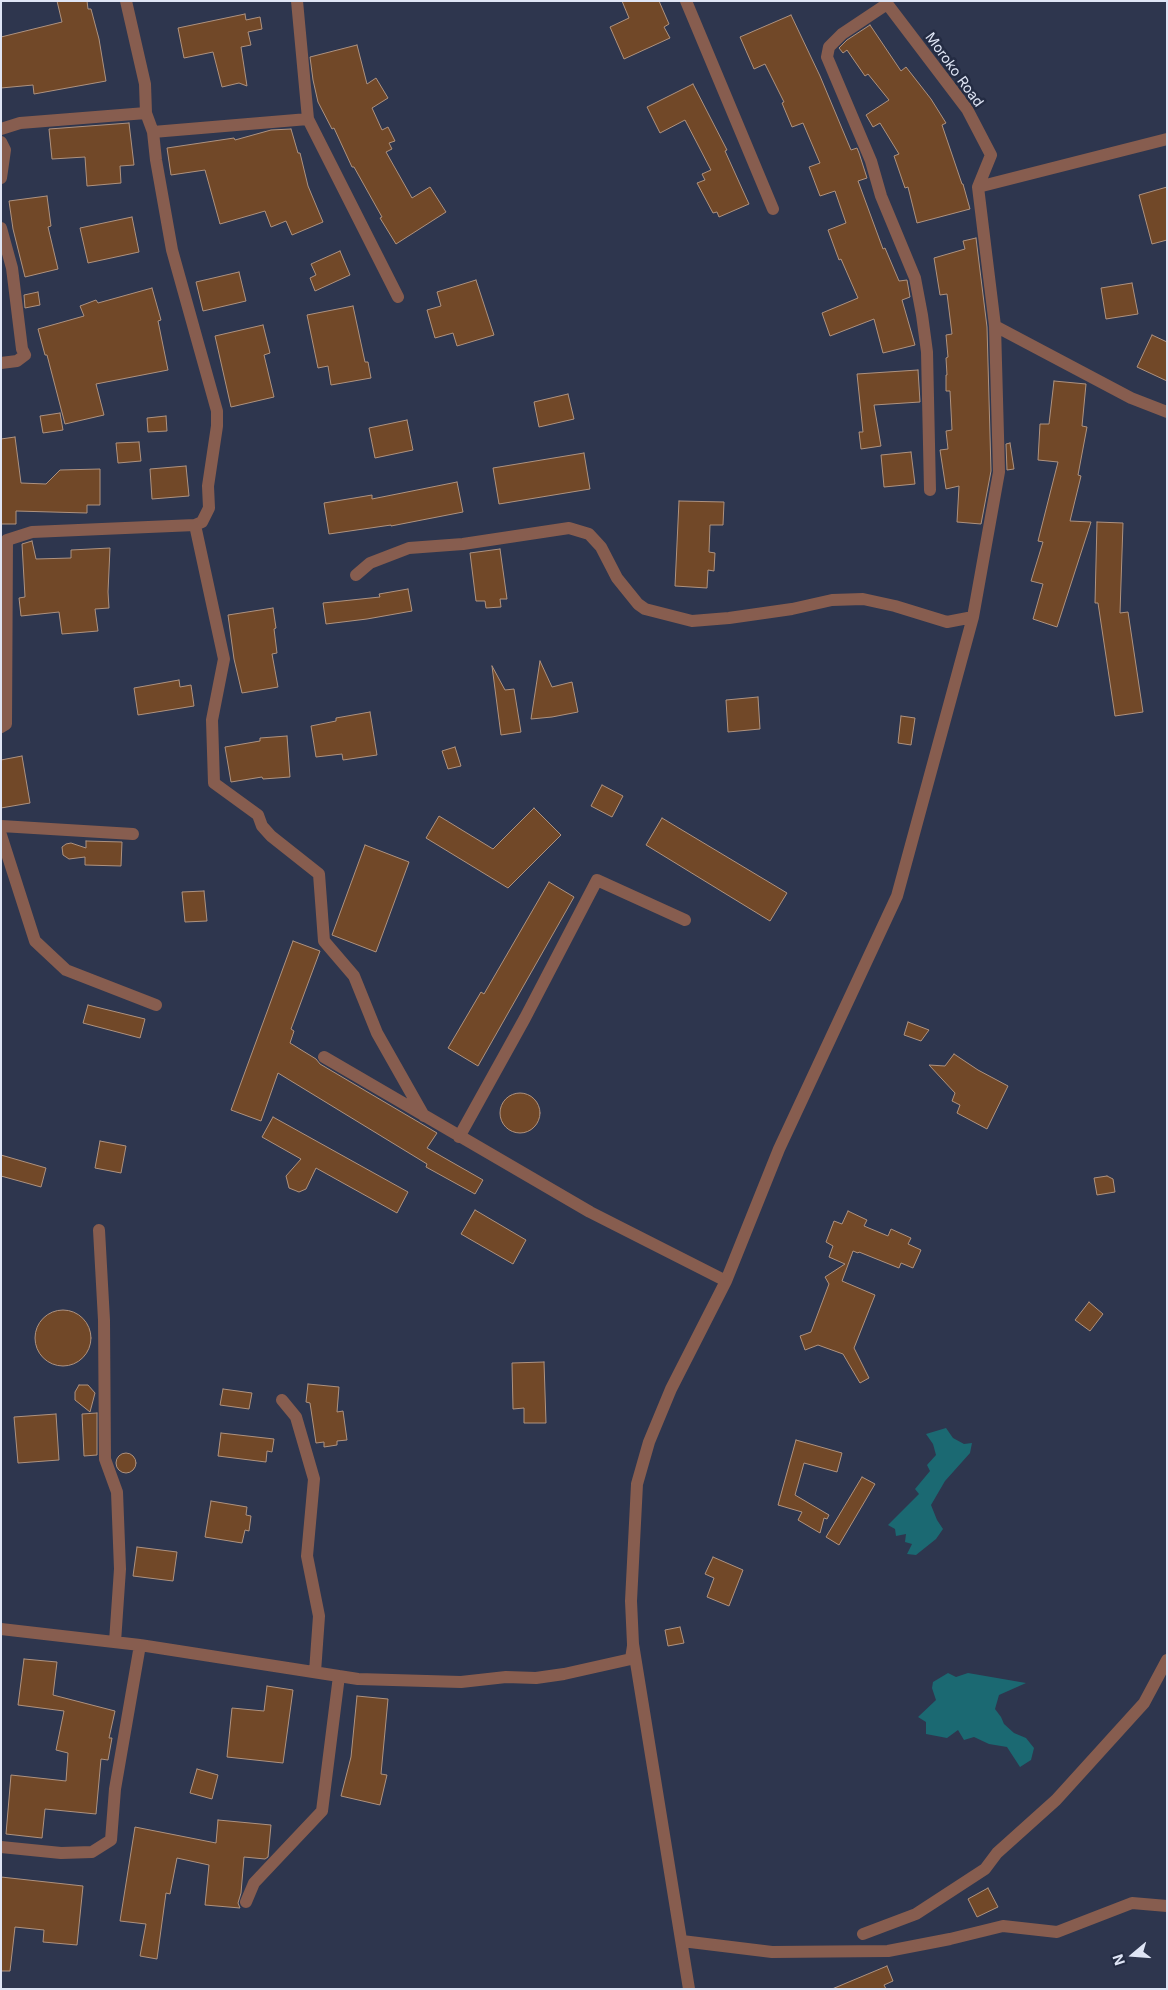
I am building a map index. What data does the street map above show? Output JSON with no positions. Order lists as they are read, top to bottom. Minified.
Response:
{"streets":{"street":["Moroko Road"]},"north":"left"}
